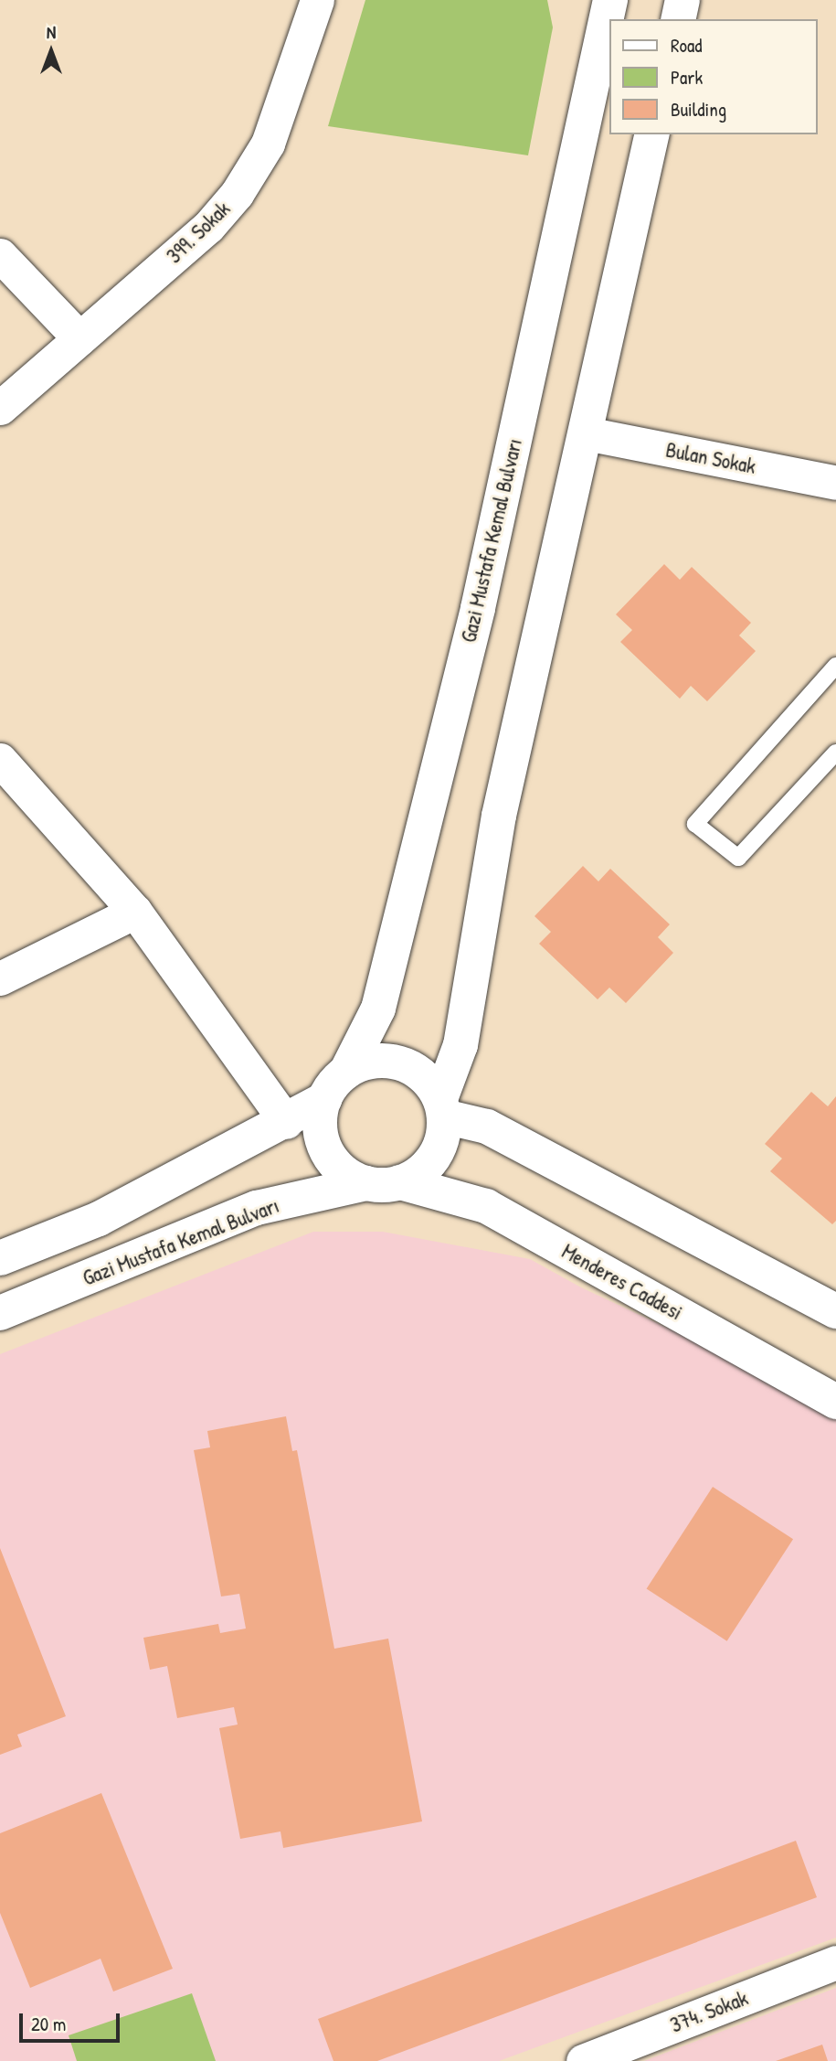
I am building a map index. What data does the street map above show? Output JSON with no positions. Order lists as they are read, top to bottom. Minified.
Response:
{"streets":{"main road":["Gazi Mustafa Kemal Bulvarı","Menderes Caddesi"],"street":["399. Sokak","Bulan Sokak","374. Sokak"]},"crossings":[["Gazi Mustafa Kemal Bulvarı","Menderes Caddesi"]],"legend":["Road","Park","Building"],"scale_bar":"20 m","north":"top"}
